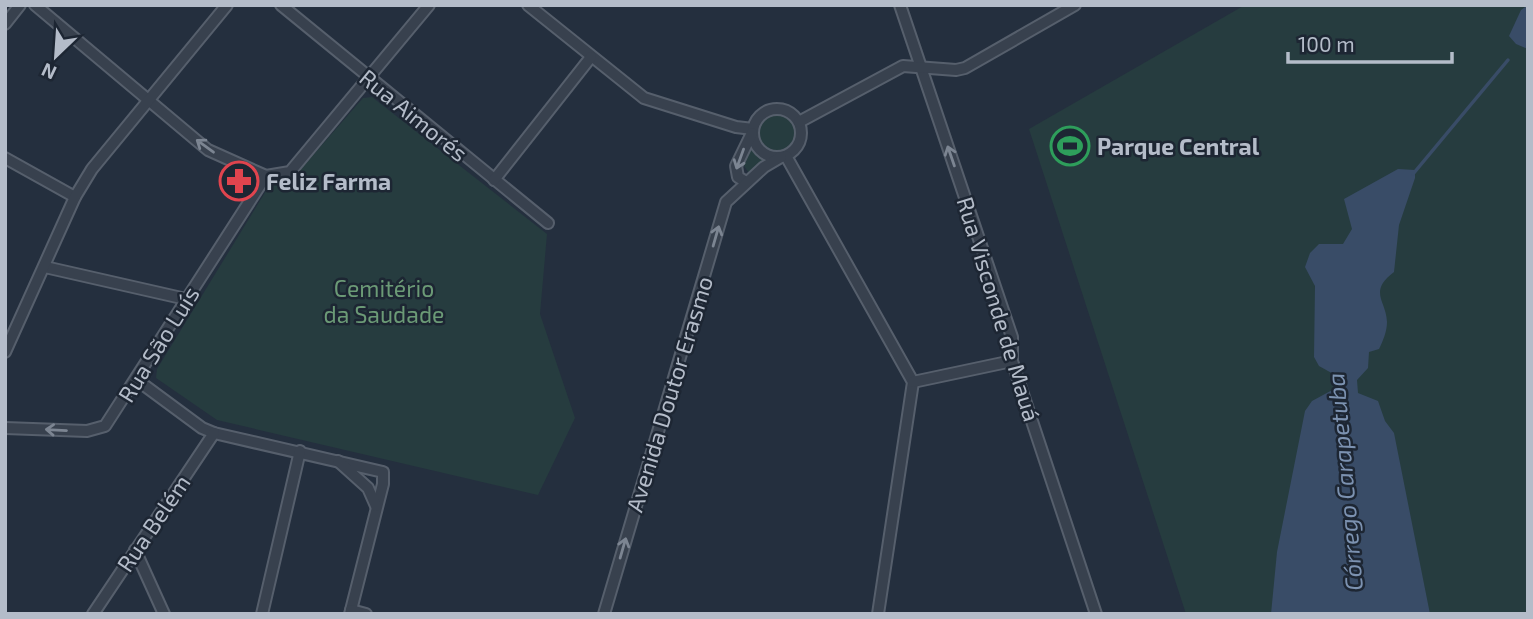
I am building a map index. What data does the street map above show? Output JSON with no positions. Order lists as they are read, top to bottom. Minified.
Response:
{"streets":{"street":["Rua Aimorés","Rua Visconde de Mauá","Rua São Luís","Avenida Doutor Erasmo","Rua Belém"]},"one_way":["Rua Visconde de Mauá","Rua São Luís","Avenida Doutor Erasmo"],"water":["Córrego Carapetuba"],"parks":["Cemitério da Saudade"],"places":{"sports":["Parque Central"],"pharmacy":["Feliz Farma"]},"scale_bar":"100 m","north":"bottom left"}
